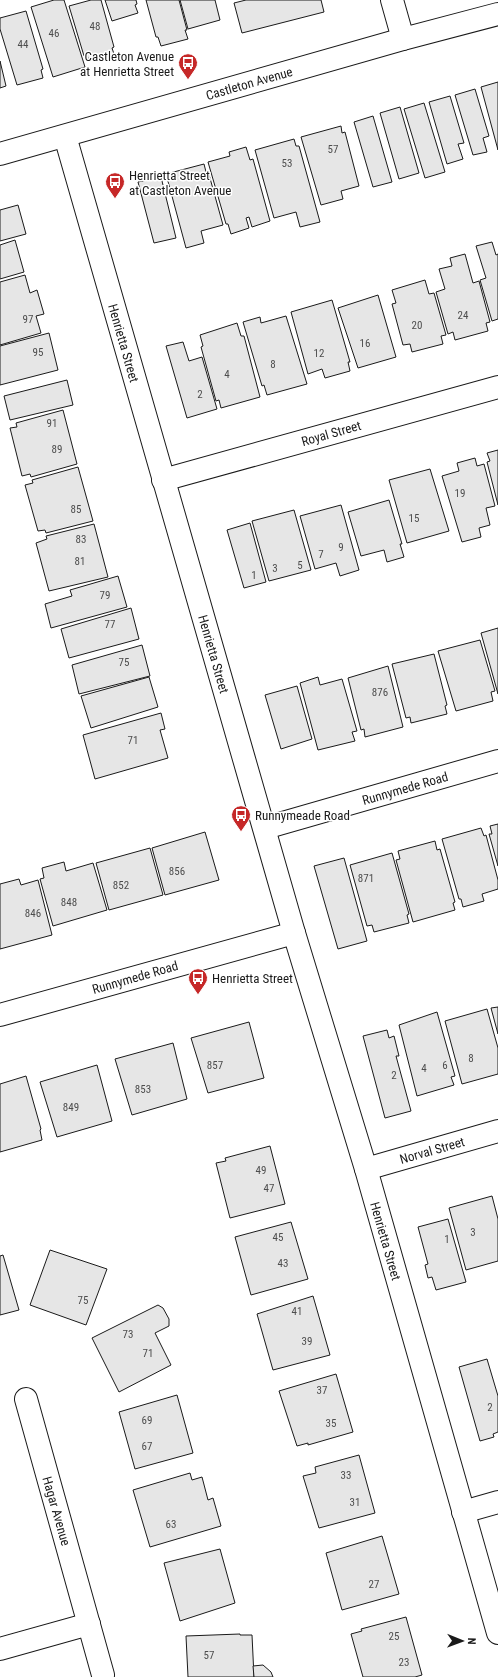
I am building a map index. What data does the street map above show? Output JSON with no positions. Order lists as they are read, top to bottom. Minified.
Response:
{"streets":{"street":["Castleton Avenue","Henrietta Street","Royal Street","Runnymede Road","Norval Street","Hagar Avenue"]},"crossings":[["Castleton Avenue","Henrietta Street"],["Henrietta Street","Royal Street"],["Henrietta Street","Runnymede Road"],["Henrietta Street","Norval Street"]],"places":{"bus stop":["Castleton Avenue at Henrietta Street","Henrietta Street at Castleton Avenue","Runnymeade Road","Henrietta Street"]},"house_numbers":["48","46","44","57","53","24","97","20","16","95","12","8","4","2","91","89","19","85","15","83","9","7","81","5","3","1","79","77","75","876","71","856","871","852","848","846","8","857","6","4","2","853","849","49","47","3","45","1","43","75","41","73","39","71","37","2","69","35","67","33","31","63","27","25","57","23"],"north":"right"}
